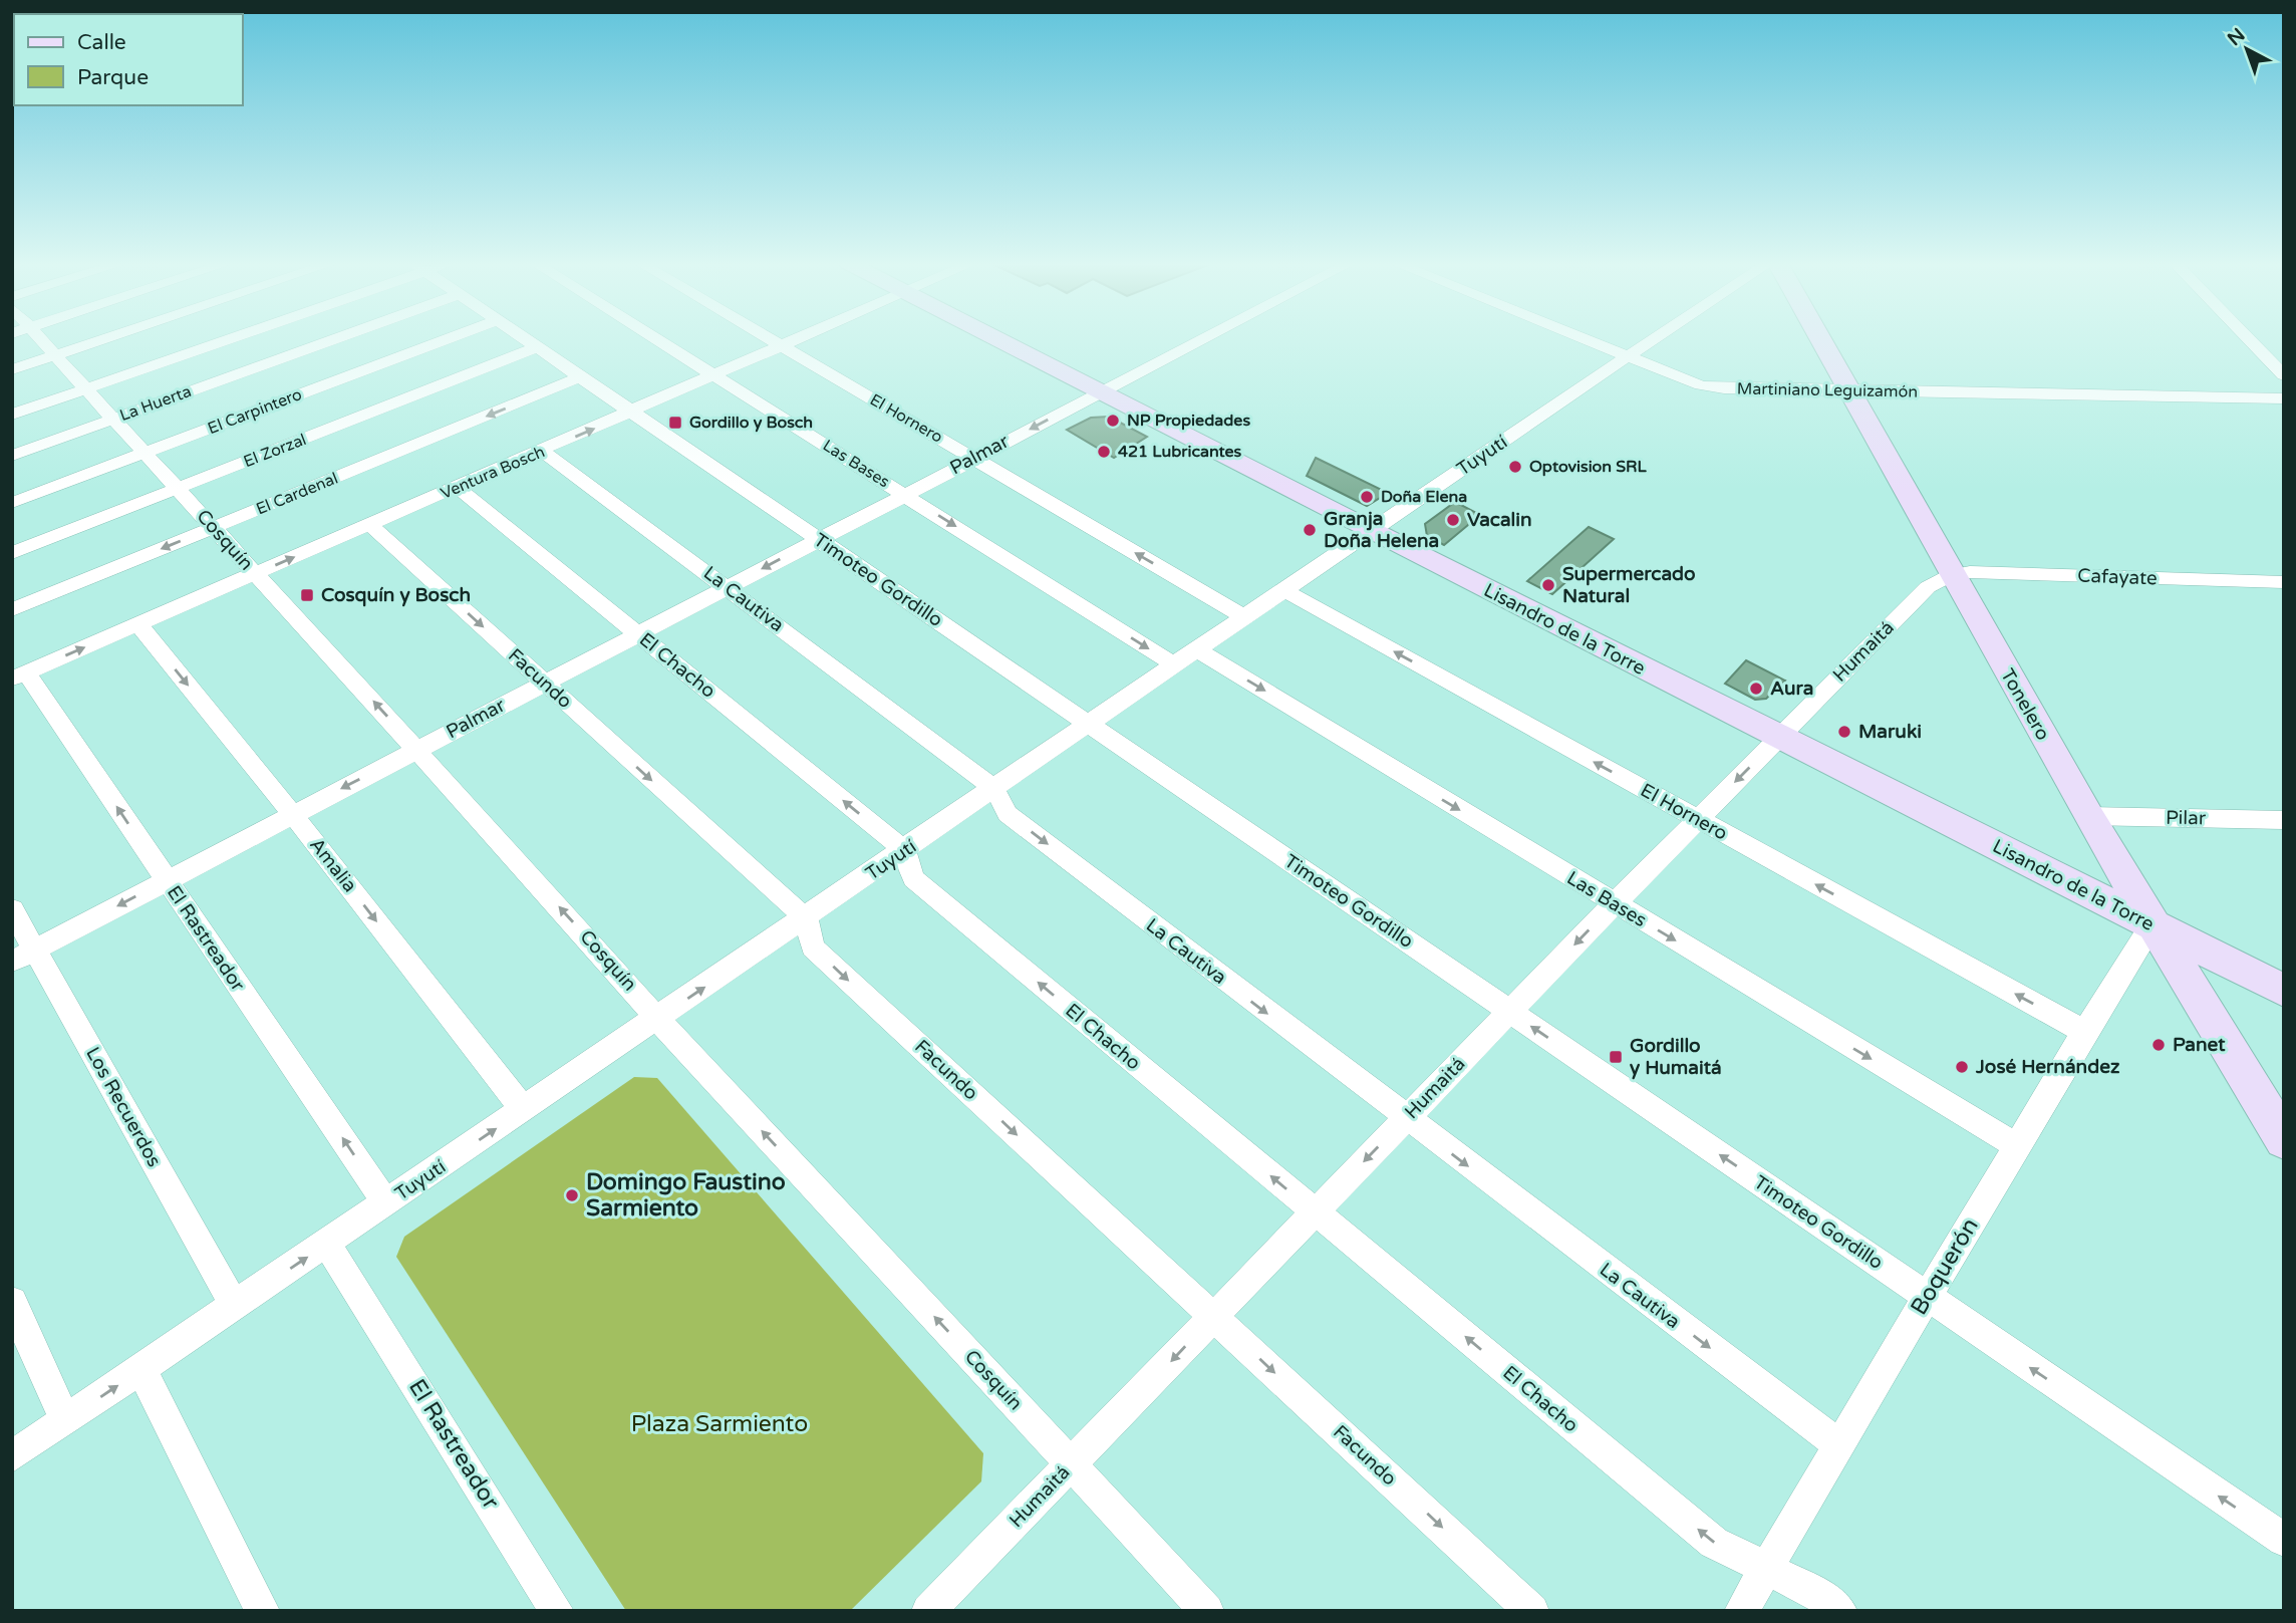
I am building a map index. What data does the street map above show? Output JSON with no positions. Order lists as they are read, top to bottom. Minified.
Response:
{"streets":{"street":["Martiniano Leguizamón","La Huerta","El Carpintero","El Hornero","El Zorzal","Palmar","Tuyutí","Las Bases","Ventura Bosch","El Cardenal","Cosquín","Cafayate","Timoteo Gordillo","La Cautiva","Lisandro de la Torre","Humaitá","El Chacho","Facundo","Tonelero","Pilar","Amalia","El Rastreador","Los Recuerdos","Boquerón"]},"crossings":[["Martiniano Leguizamón","Tuyutí"],["Martiniano Leguizamón","Tonelero"],["La Huerta","Cosquín"],["El Carpintero","Cosquín"],["El Hornero","Palmar"],["El Hornero","Tuyutí"],["El Hornero","Ventura Bosch"],["El Hornero","Humaitá"],["El Hornero","Boquerón"],["El Zorzal","Cosquín"],["El Zorzal","Timoteo Gordillo"],["Palmar","Las Bases"],["Palmar","Cosquín"],["Palmar","Timoteo Gordillo"],["Palmar","La Cautiva"],["Palmar","Lisandro de la Torre"],["Palmar","El Chacho"],["Palmar","Facundo"],["Palmar","Amalia"],["Palmar","El Rastreador"],["Palmar","Los Recuerdos"],["Tuyutí","Las Bases"],["Tuyutí","Cosquín"],["Tuyutí","Timoteo Gordillo"],["Tuyutí","La Cautiva"],["Tuyutí","Lisandro de la Torre"],["Tuyutí","El Chacho"],["Tuyutí","Facundo"],["Tuyutí","Amalia"],["Tuyutí","El Rastreador"],["Tuyutí","Los Recuerdos"],["Las Bases","Ventura Bosch"],["Las Bases","Humaitá"],["Las Bases","Boquerón"],["Ventura Bosch","Cosquín"],["Ventura Bosch","Timoteo Gordillo"],["Ventura Bosch","La Cautiva"],["Ventura Bosch","El Chacho"],["Ventura Bosch","Facundo"],["Ventura Bosch","Amalia"],["Ventura Bosch","El Rastreador"],["El Cardenal","Cosquín"],["El Cardenal","Timoteo Gordillo"],["Cosquín","Humaitá"],["Cafayate","Humaitá"],["Cafayate","Tonelero"],["Timoteo Gordillo","Humaitá"],["Timoteo Gordillo","Boquerón"],["La Cautiva","Humaitá"],["La Cautiva","Boquerón"],["Lisandro de la Torre","Humaitá"],["Lisandro de la Torre","Tonelero"],["Lisandro de la Torre","Boquerón"],["Humaitá","El Chacho"],["Humaitá","Facundo"],["Humaitá","Tonelero"],["El Chacho","Boquerón"],["Tonelero","Pilar"],["Tonelero","Boquerón"]],"one_way":["El Hornero","Palmar","Las Bases","Ventura Bosch","Cosquín","Timoteo Gordillo","La Cautiva","Humaitá","El Chacho","Facundo","Amalia","El Rastreador"],"parks":["Plaza Sarmiento"],"places":{"other":["NP Propiedades","421 Lubricantes","Optovision SRL","Doña Elena","Vacalin","Granja Doña Helena","Supermercado Natural","Aura","Maruki","Panet","José Hernández","Domingo Faustino Sarmiento"],"transit":["Gordillo y Bosch","Cosquín y Bosch","Gordillo y Humaitá"]},"legend":["Calle","Parque"],"north":"top left"}
